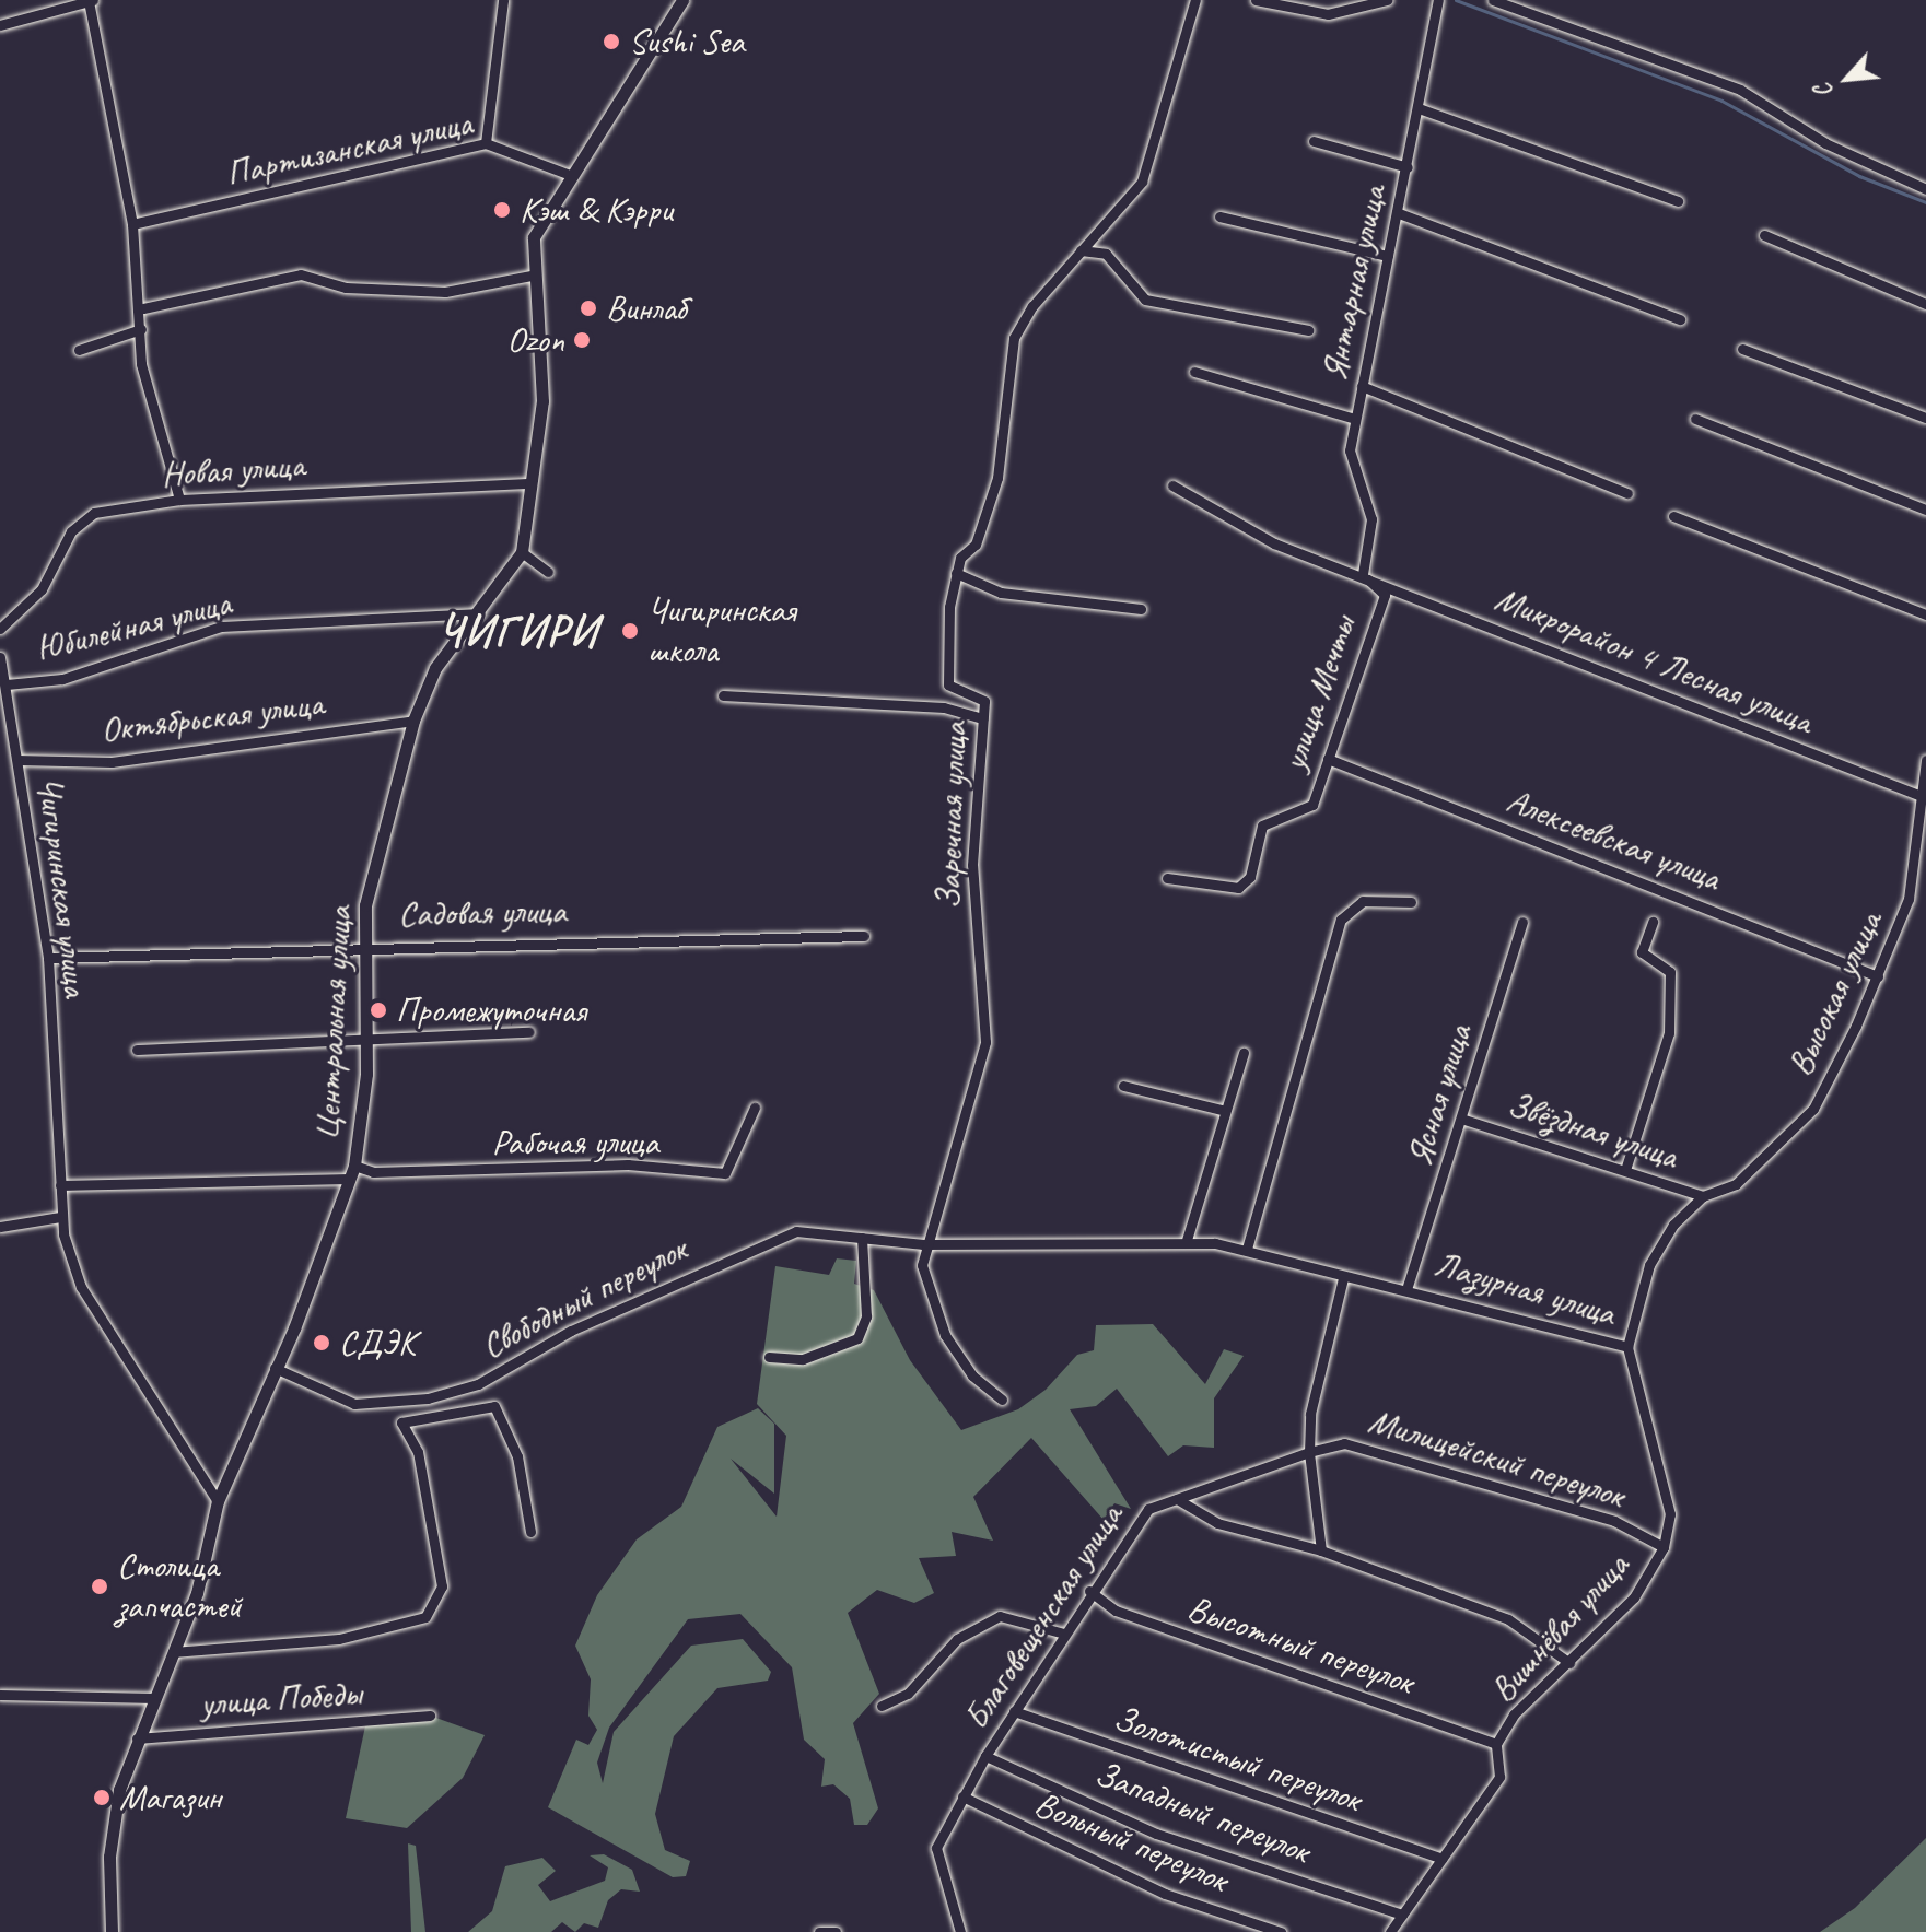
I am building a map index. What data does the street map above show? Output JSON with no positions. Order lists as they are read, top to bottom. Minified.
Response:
{"streets":{"street":["Партизанская улица","Янтарная улица","Новая улица","Юбилейная улица","Микрорайон 4 Лесная улица","улица Мечты","Октябрьская улица","Заречная улица","Алексеевская улица","Чигиринская улица","Садовая улица","Высокая улица","Центральная улица","Ясная улица","Звёздная улица","Рабочая улица","Лазурная улица","Свободный переулок","Милицейский переулок","Благовещенская улица","Вишнёвая улица","Высотный переулок","улица Победы","Золотистый переулок","Западный переулок","Вольный переулок"]},"crossings":[["Партизанская улица","Центральная улица"],["Янтарная улица","Микрорайон 4 Лесная улица"],["Янтарная улица","улица Мечты"],["Новая улица","Центральная улица"],["Юбилейная улица","Чигиринская улица"],["Юбилейная улица","Центральная улица"],["Микрорайон 4 Лесная улица","улица Мечты"],["Микрорайон 4 Лесная улица","Высокая улица"],["улица Мечты","Алексеевская улица"],["Октябрьская улица","Чигиринская улица"],["Октябрьская улица","Центральная улица"],["Заречная улица","Свободный переулок"],["Алексеевская улица","Высокая улица"],["Чигиринская улица","Садовая улица"],["Чигиринская улица","Центральная улица"],["Садовая улица","Центральная улица"],["Высокая улица","Звёздная улица"],["Высокая улица","Вишнёвая улица"],["Центральная улица","Рабочая улица"],["Центральная улица","Свободный переулок"],["Центральная улица","улица Победы"],["Ясная улица","Звёздная улица"],["Ясная улица","Лазурная улица"],["Звёздная улица","Вишнёвая улица"],["Лазурная улица","Вишнёвая улица"],["Милицейский переулок","Благовещенская улица"],["Милицейский переулок","Вишнёвая улица"],["Благовещенская улица","Высотный переулок"],["Благовещенская улица","Золотистый переулок"],["Благовещенская улица","Западный переулок"],["Благовещенская улица","Вольный переулок"],["Вишнёвая улица","Высотный переулок"],["Вишнёвая улица","Золотистый переулок"],["Вишнёвая улица","Западный переулок"]],"districts":["ЧИГИРИ"],"places":["Sushi Sea","Кэш & Кэрри","Винлаб","Ozon","Чигиринская школа","Промежуточная","СДЭК","Столица запчастей","Магазин"],"north":"bottom left"}
